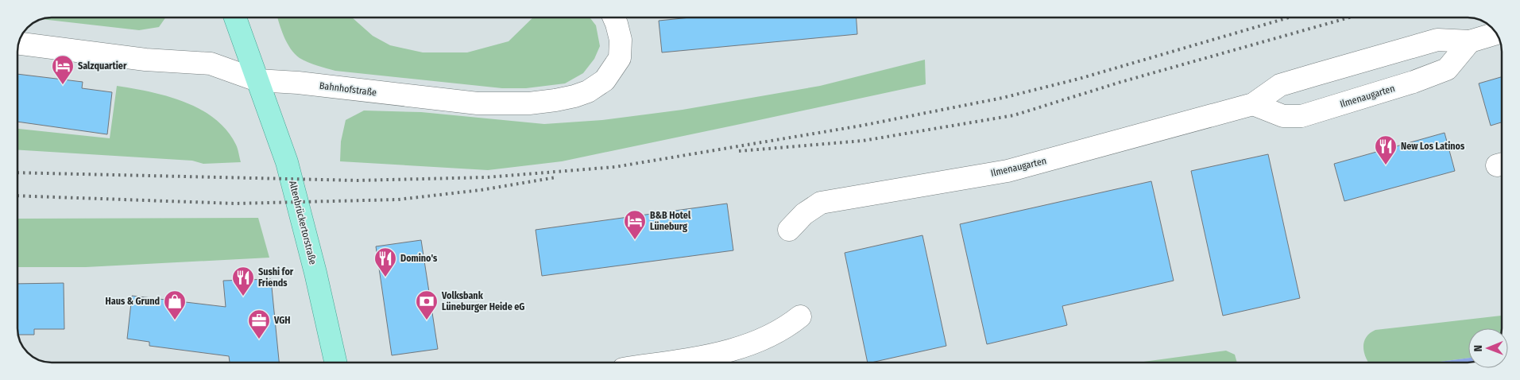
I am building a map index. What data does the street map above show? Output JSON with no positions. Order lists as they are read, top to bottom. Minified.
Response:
{"streets":{"main road":["Altenbrückertorstraße"],"street":["Bahnhofstraße","Ilmenaugarten"]},"crossings":[["Bahnhofstraße","Altenbrückertorstraße"]],"places":{"hotel":["Salzquartier","B&B Hotel Lüneburg"],"restaurant":["New Los Latinos","Domino's","Sushi for Friends"],"shop":["Haus & Grund"],"bank":["Volksbank Lüneburger Heide eG"],"office":["VGH"]},"north":"left"}
